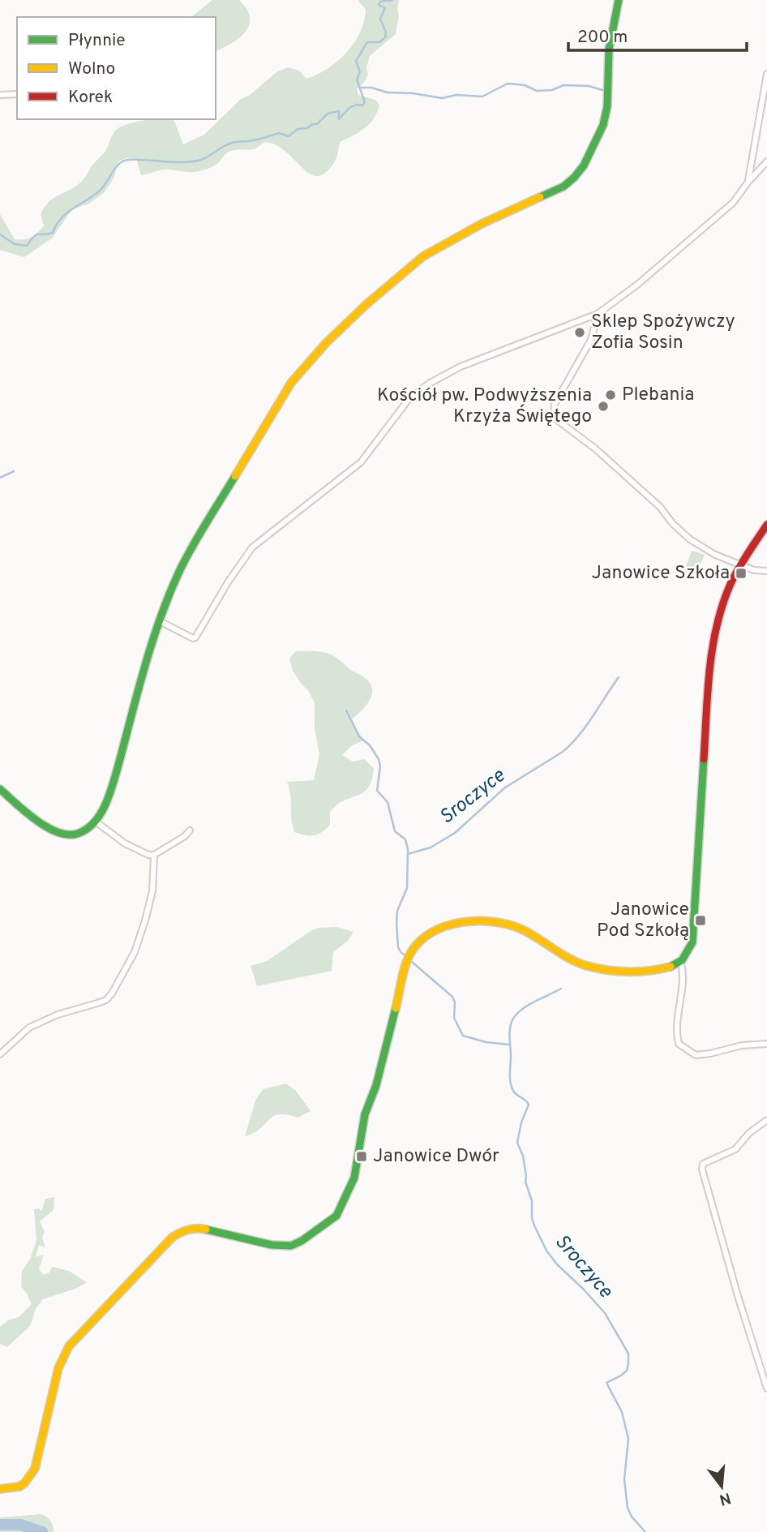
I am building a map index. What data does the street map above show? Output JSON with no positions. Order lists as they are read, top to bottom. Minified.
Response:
{"water":["Sroczyce"],"places":{"other":["Sklep Spożywczy Zofia Sosin","Plebania","Kościół pw. Podwyższenia Krzyża Świętego"],"transit":["Janowice Szkoła","Janowice Pod Szkołą","Janowice Dwór"]},"legend":["Płynnie","Wolno","Korek"],"scale_bar":"200 m","north":"bottom"}
